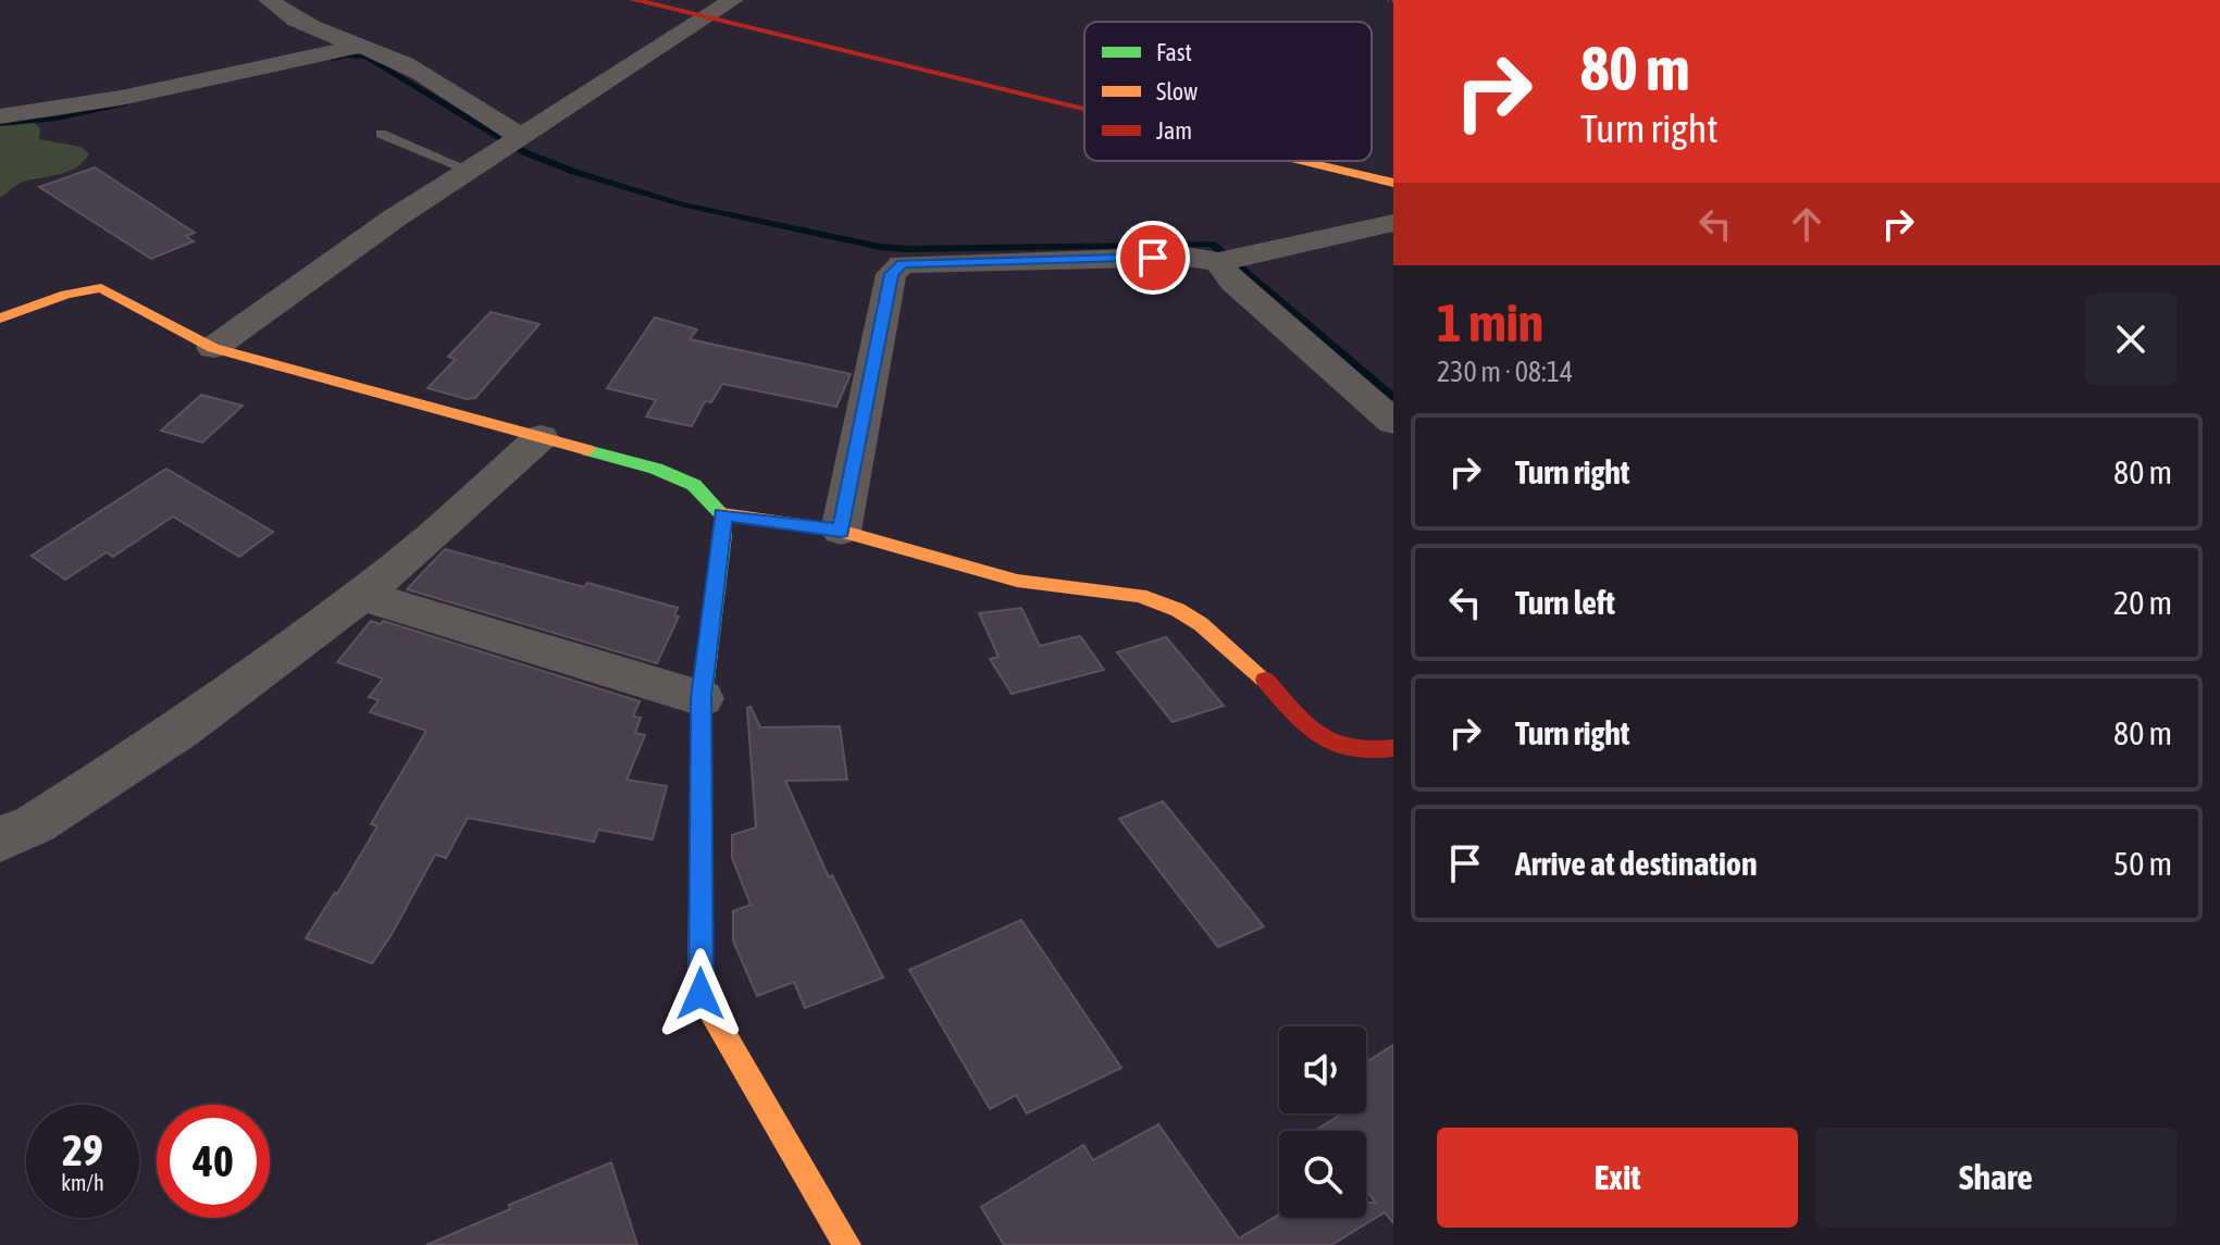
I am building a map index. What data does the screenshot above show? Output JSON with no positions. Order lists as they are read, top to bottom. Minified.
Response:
{"legend":["Fast","Slow","Jam"],"page":{"turn":["80 m","Turn right"],"heading":["1 min","230 m · 08:14"],"list":[{"name":"Turn right","value":"80 m"},{"name":"Turn left","value":"20 m"},{"name":"Turn right","value":"80 m"},{"name":"Arrive at destination","value":"50 m"}],"speed":"29 km/h","limit":"40","buttons":["Exit","Share"]}}
